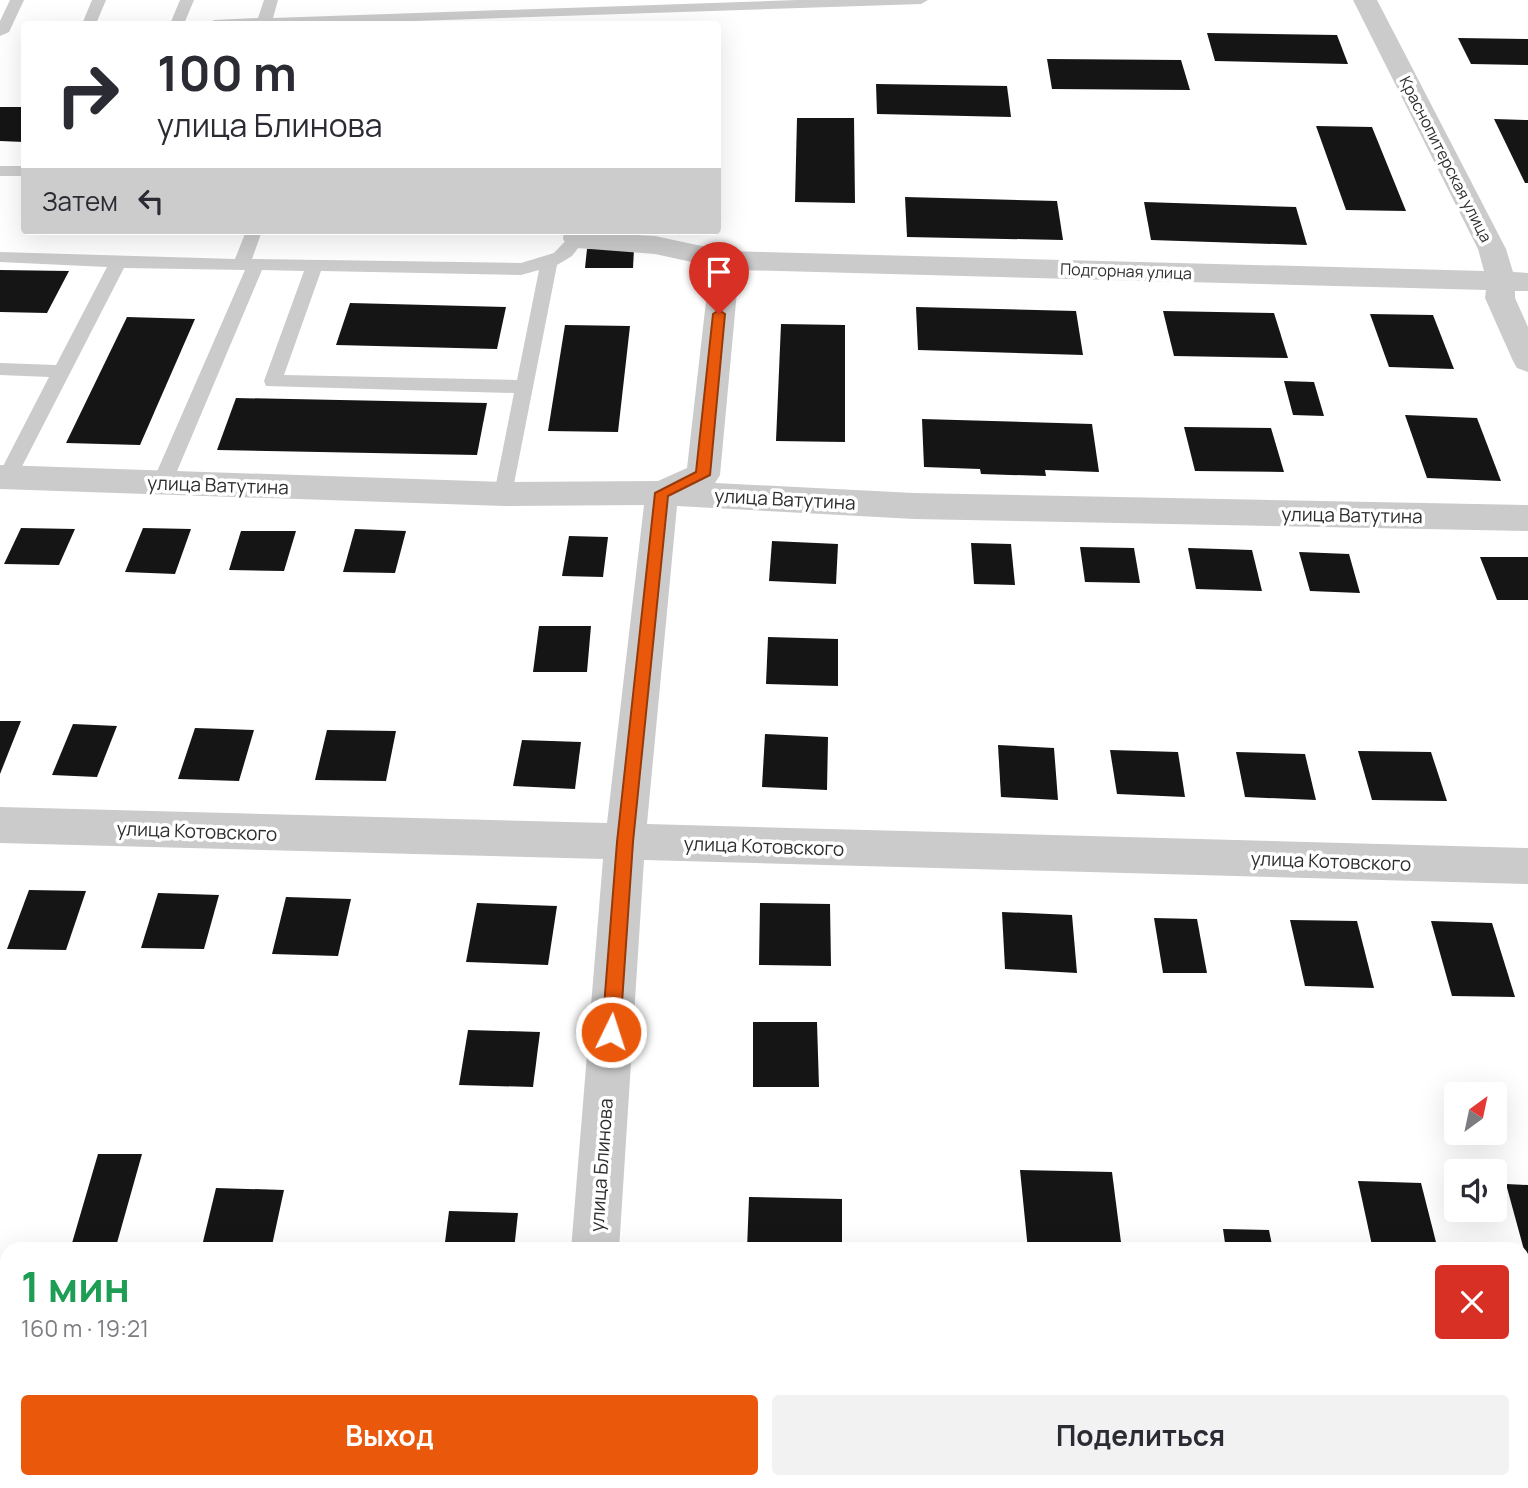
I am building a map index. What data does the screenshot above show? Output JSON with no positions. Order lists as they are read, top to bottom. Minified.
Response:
{"streets":{"street":["Краснопитерская улица","Подгорная улица","улица Ватутина","улица Котовского","улица Блинова"]},"crossings":[["Краснопитерская улица","Подгорная улица"],["улица Ватутина","улица Блинова"],["улица Котовского","улица Блинова"]],"north":"top right","page":{"turn":["100 m","улица Блинова"],"then":"Затем","heading":["1 мин","160 m · 19:21"],"buttons":["Выход","Поделиться"]}}
